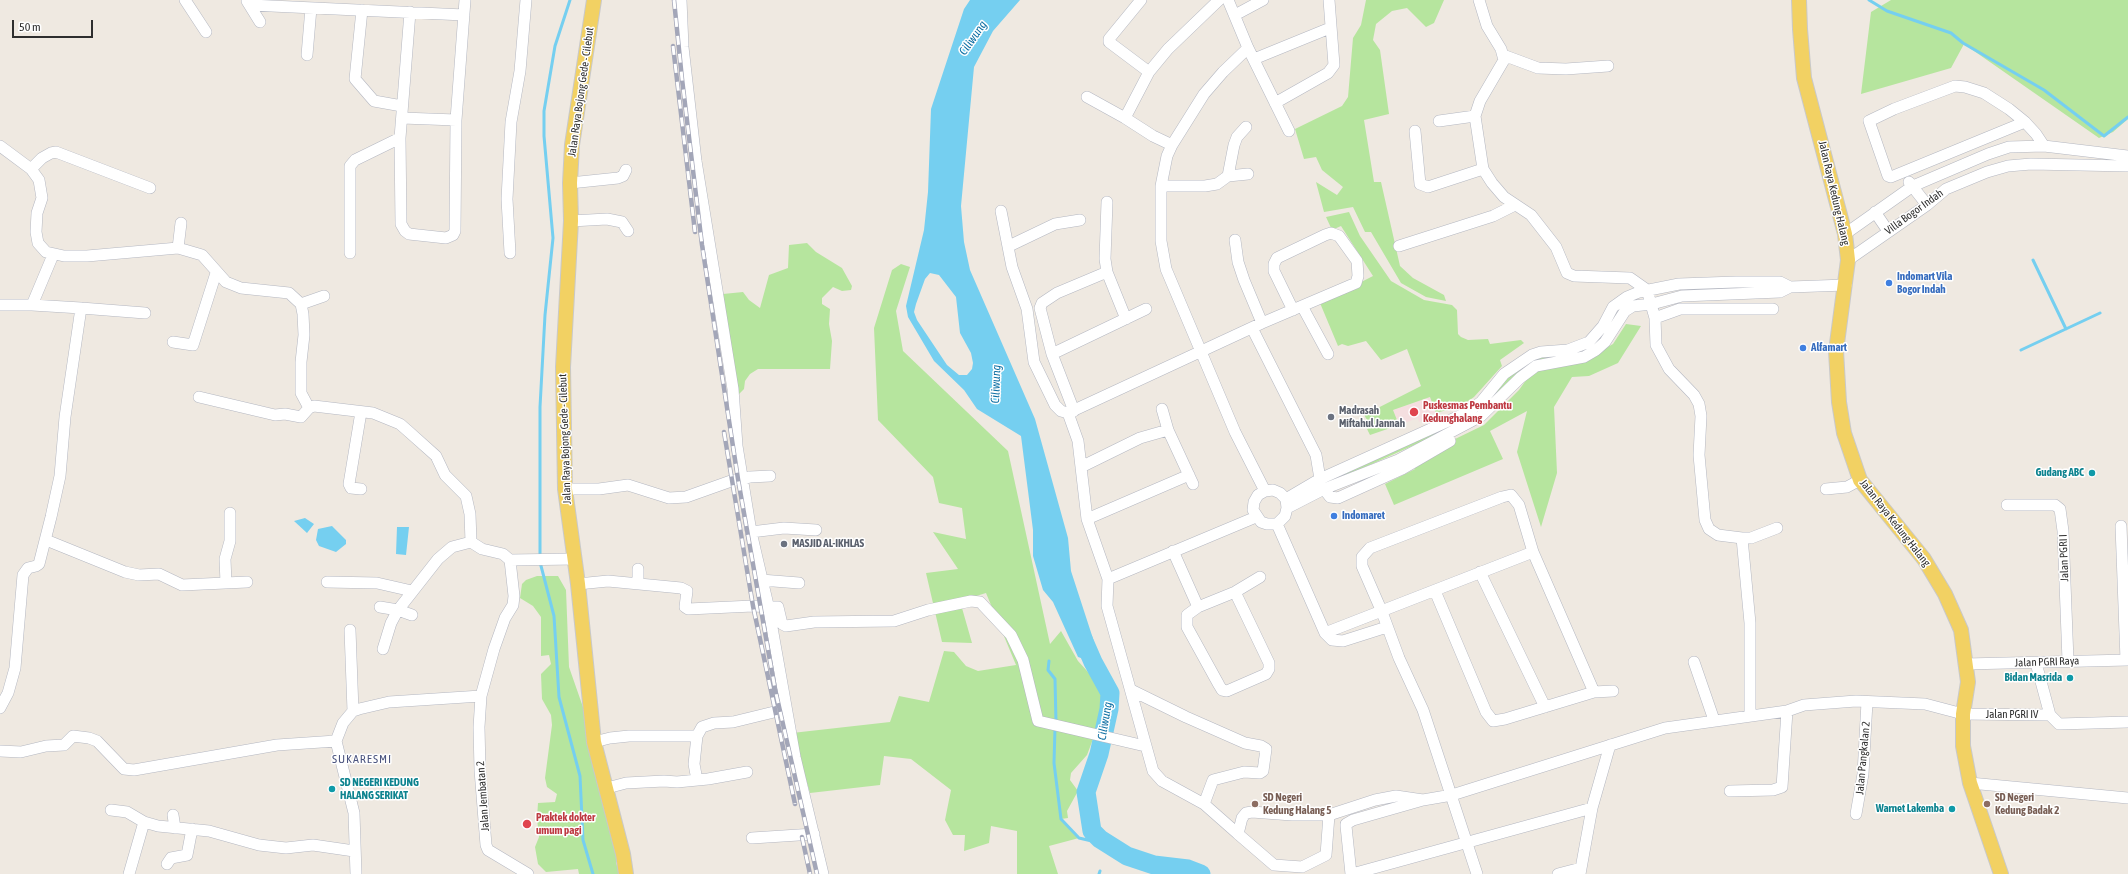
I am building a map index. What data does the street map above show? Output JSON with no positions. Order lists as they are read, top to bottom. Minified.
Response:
{"streets":{"main road":["Jalan Raya Bojong Gede - Cilebut","Jalan Raya Kedung Halang"],"street":["Villa Bogor Indah","Jalan PGRI I","Jalan PGRI Raya","Jalan PGRI IV","Jalan Pangkalan 2","Jalan Jembatan 2"]},"crossings":[["Jalan Raya Kedung Halang","Villa Bogor Indah"],["Jalan Raya Kedung Halang","Jalan PGRI Raya"],["Jalan Raya Kedung Halang","Jalan PGRI IV"],["Jalan PGRI I","Jalan PGRI Raya"],["Jalan PGRI IV","Jalan Pangkalan 2"]],"districts":["SUKARESMI"],"water":["Ciliwung"],"places":["Indomart Vila Bogor Indah","Alfamart","Puskesmas Pembantu Kedunghalang","Madrasah Miftahul Jannah","Gudang ABC","Indomaret","MASJID AL-IKHLAS","Bidan Masrida","SD NEGERI KEDUNG HALANG SERIKAT","SD Negeri Kedung Halang 5","SD Negeri Kedung Badak 2","Warnet Lakemba","Praktek dokter umum pagi"],"scale_bar":"50 m"}
